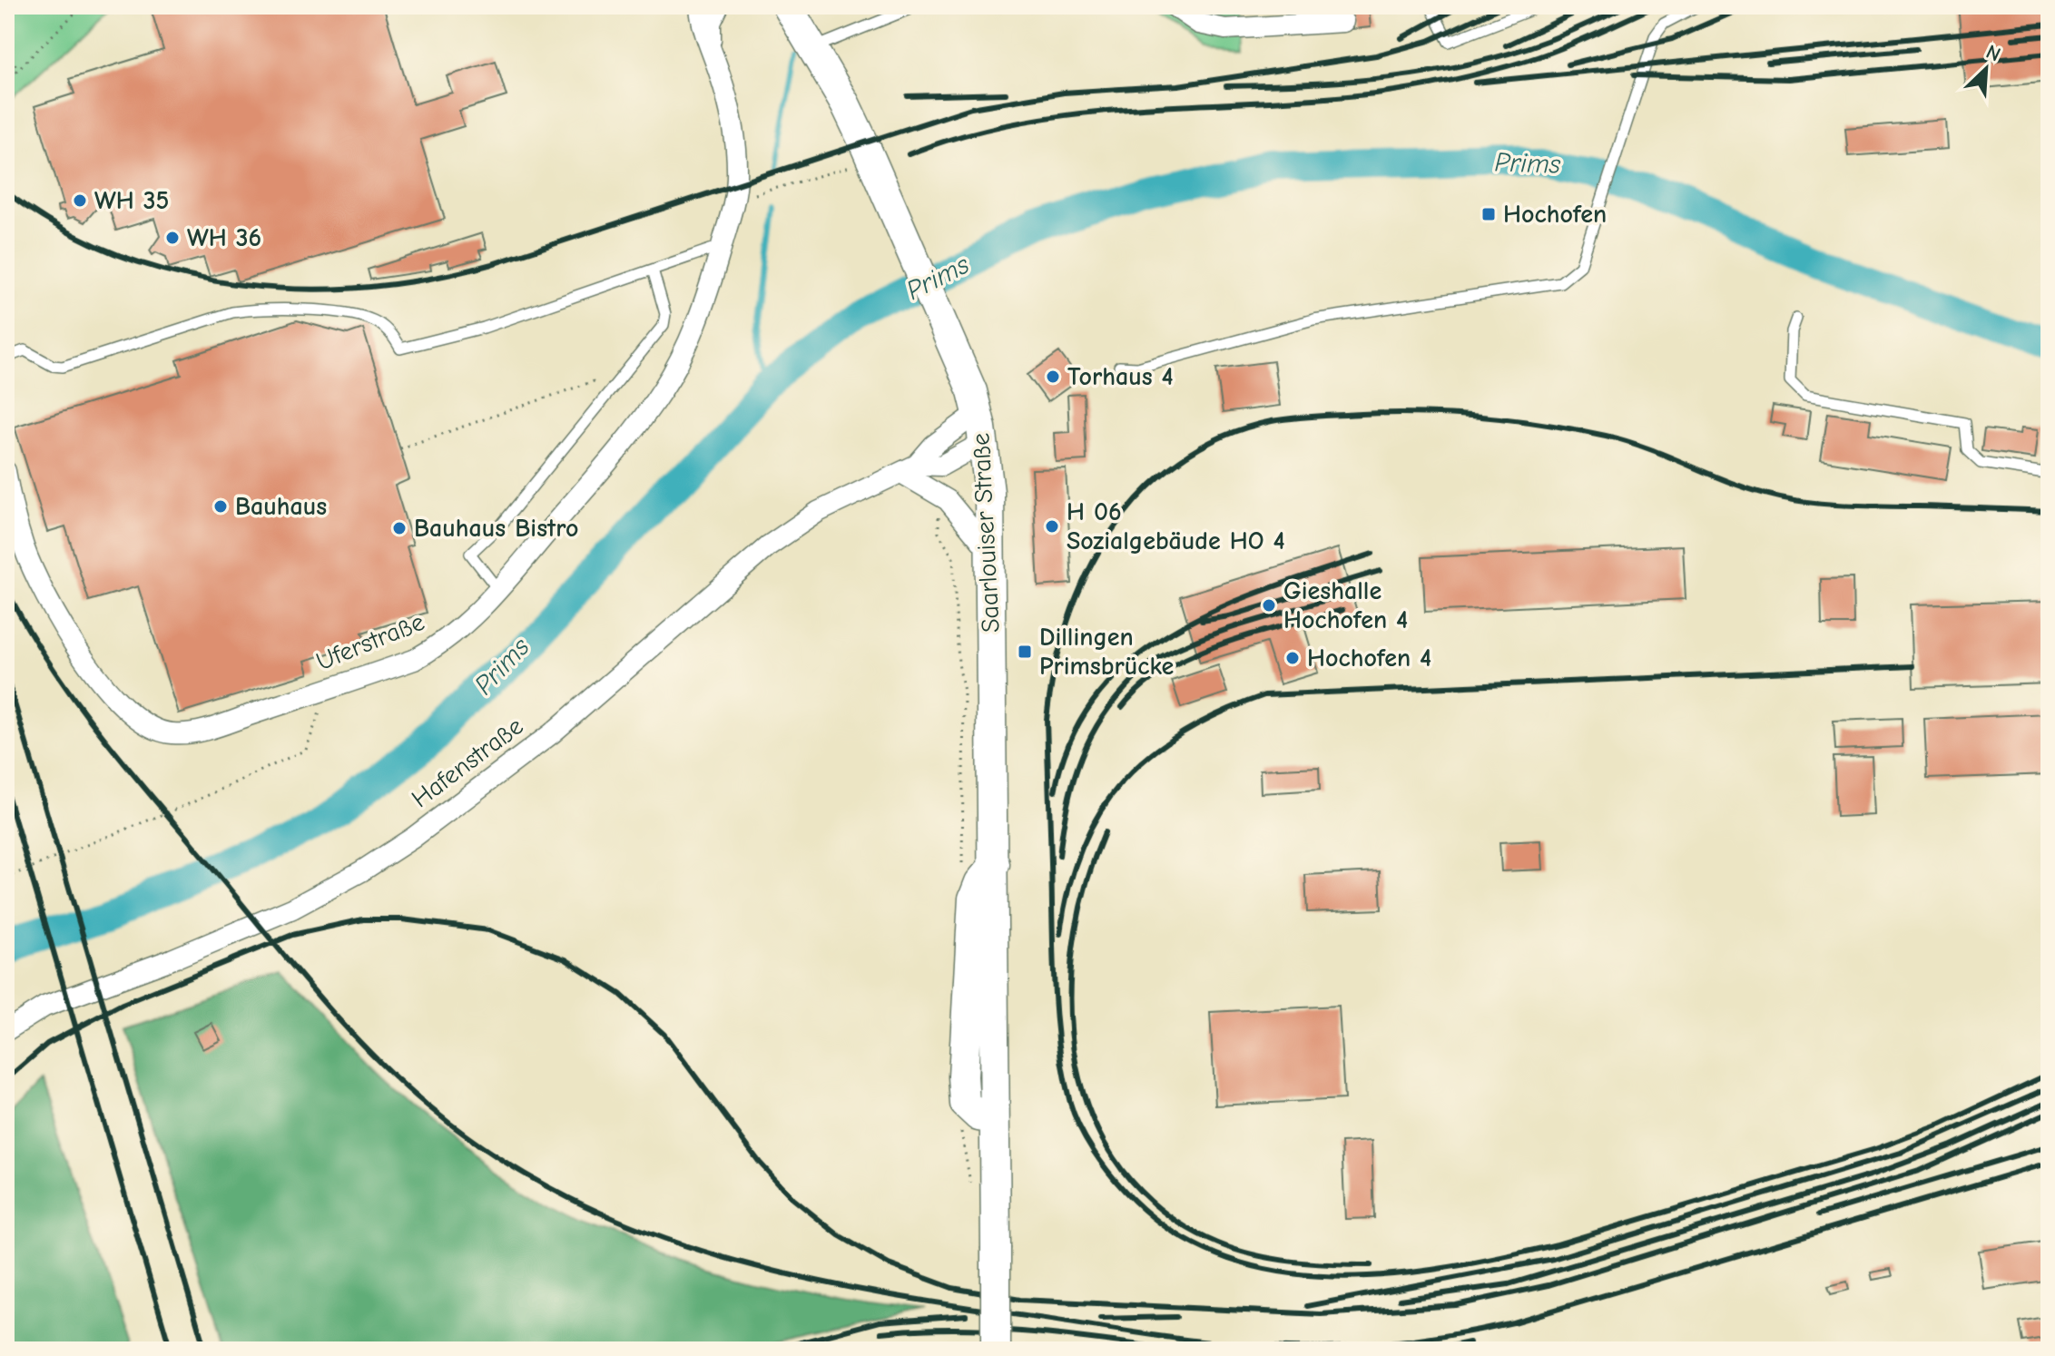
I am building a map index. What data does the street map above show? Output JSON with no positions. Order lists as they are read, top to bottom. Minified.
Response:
{"streets":{"main road":["Saarlouiser Straße"],"street":["Uferstraße","Hafenstraße"]},"crossings":[["Saarlouiser Straße","Hafenstraße"]],"water":["Prims"],"places":{"other":["WH 35","WH 36","Torhaus 4","Bauhaus","H 06 Sozialgebäude HO 4","Bauhaus Bistro","Gieshalle Hochofen 4","Hochofen 4"],"transit":["Hochofen","Dillingen Primsbrücke"]},"north":"top right"}
